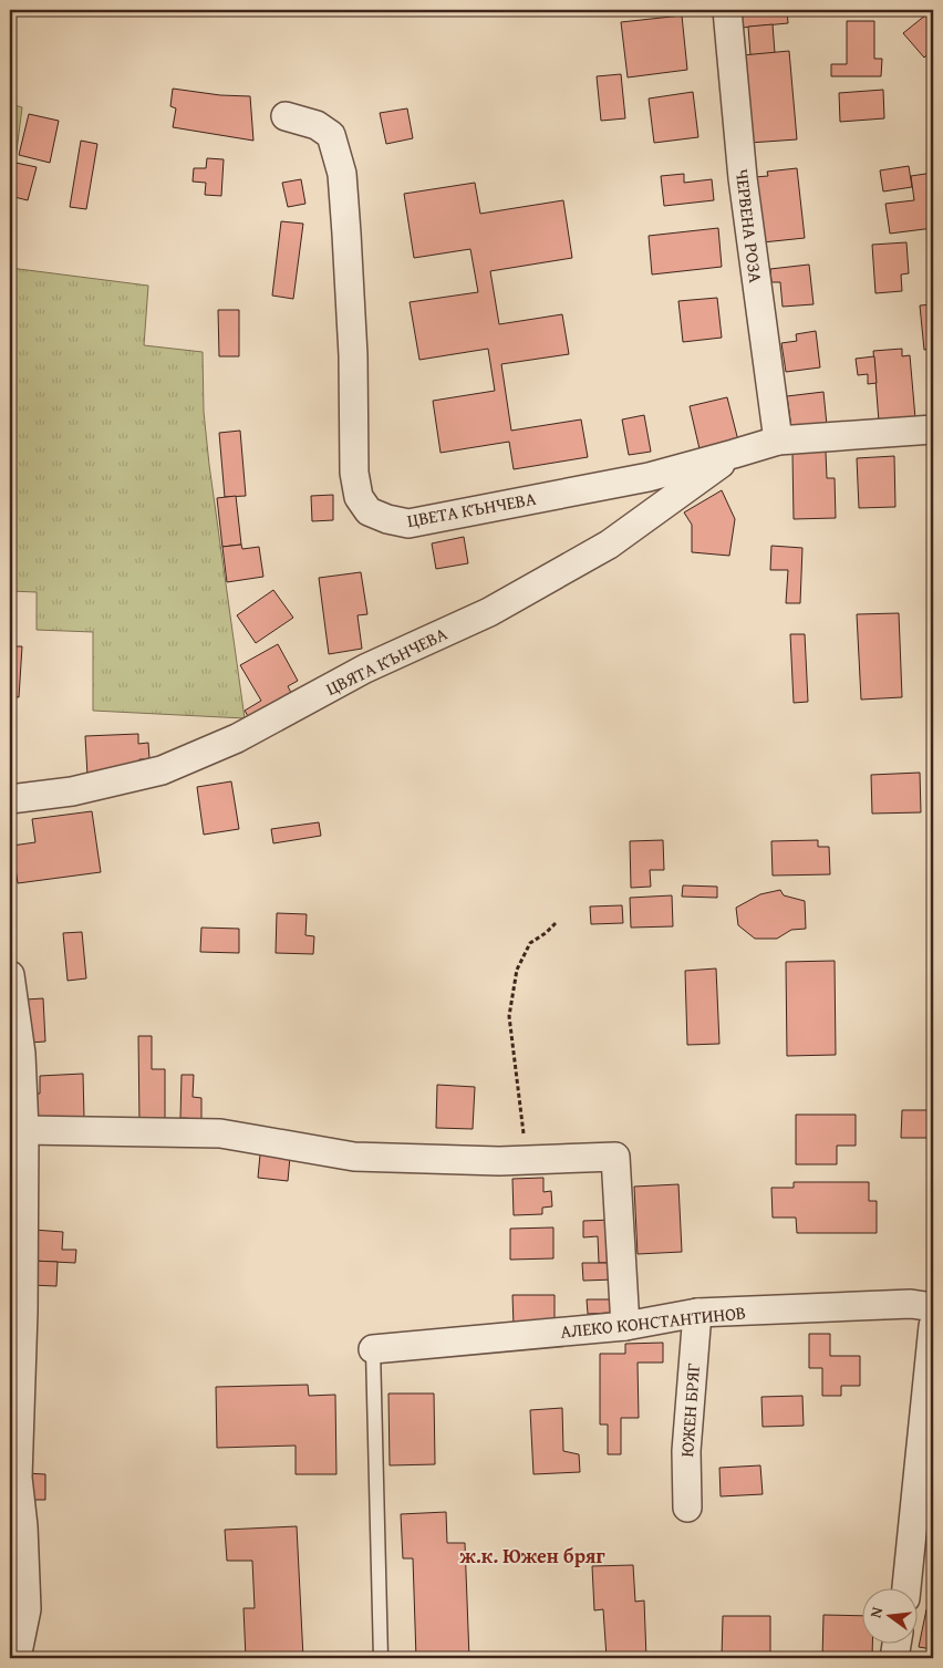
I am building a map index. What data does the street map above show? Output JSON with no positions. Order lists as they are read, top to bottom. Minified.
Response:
{"streets":{"street":["ЧЕРВЕНА РОЗА","ЦВЕТА КЪНЧЕВА","ЦВЯТА КЪНЧЕВА","АЛЕКО КОНСТАНТИНОВ","ЮЖЕН БРЯГ"]},"crossings":[["ЧЕРВЕНА РОЗА","ЦВЕТА КЪНЧЕВА"],["ЦВЕТА КЪНЧЕВА","ЦВЯТА КЪНЧЕВА"],["АЛЕКО КОНСТАНТИНОВ","ЮЖЕН БРЯГ"]],"districts":["ж.к. Южен бряг"],"north":"left"}
